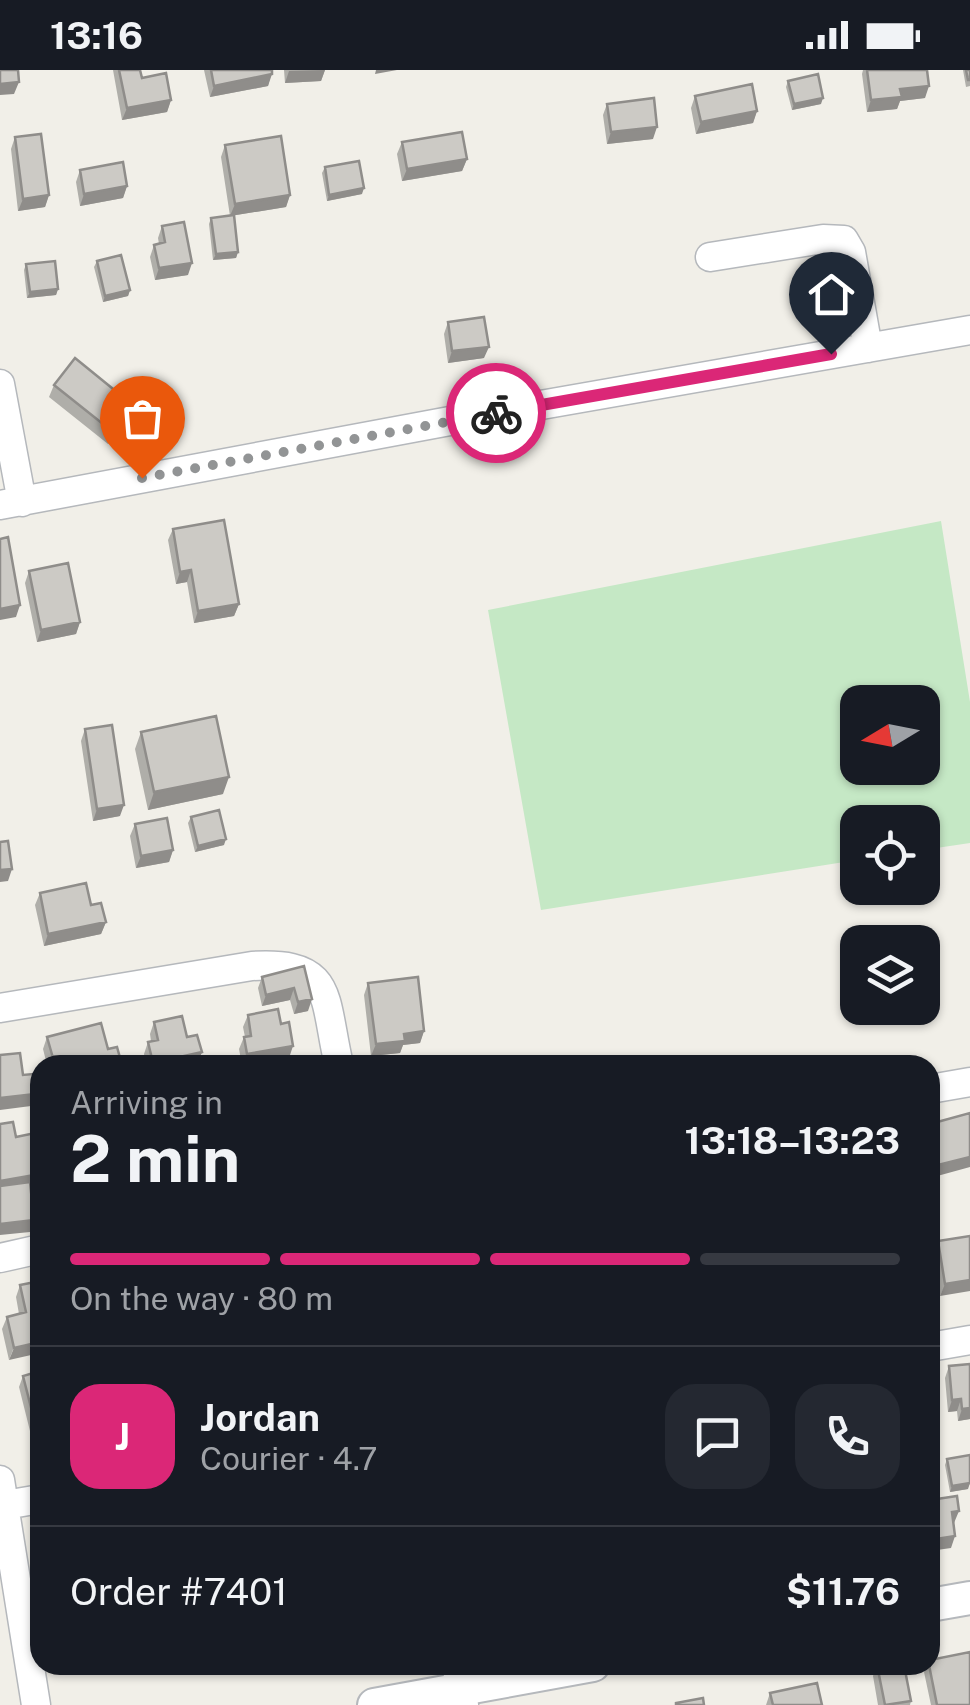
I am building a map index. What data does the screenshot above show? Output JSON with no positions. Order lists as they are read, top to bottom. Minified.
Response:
{"north":"left","page":{"status":"13:16","heading":["2 min","Arriving in","13:18–13:23"],"panel":["Jordan","Courier · 4.7","Order #7401","$11.76"],"bar":"On the way · 80 m","round":"J"}}
